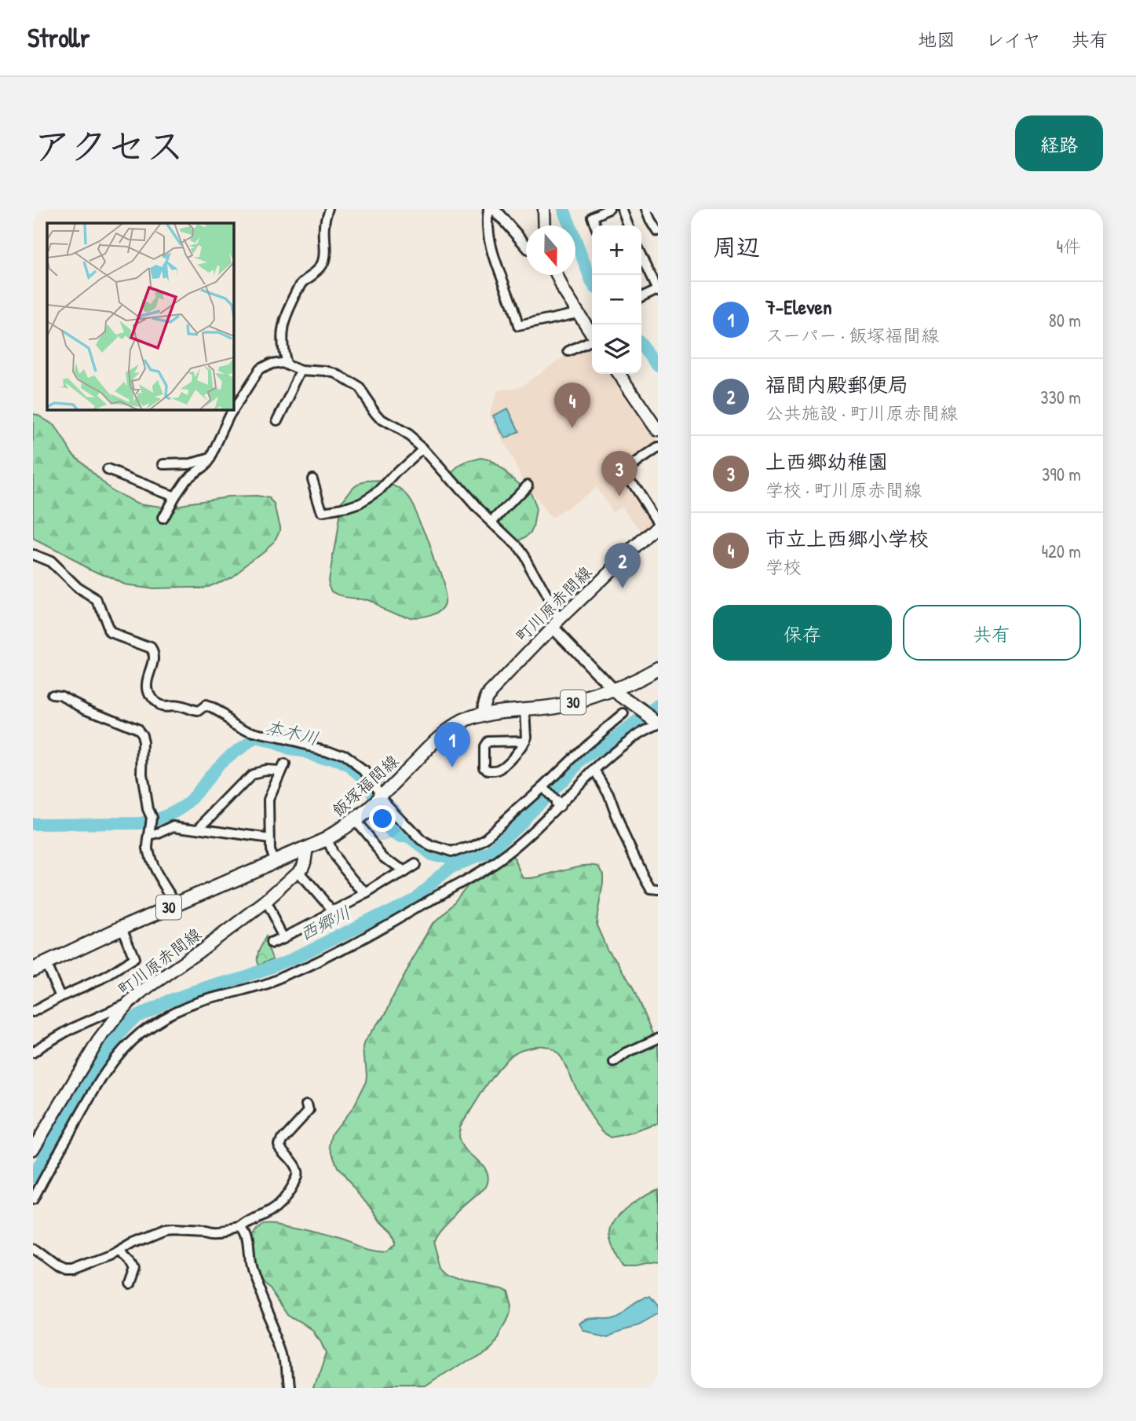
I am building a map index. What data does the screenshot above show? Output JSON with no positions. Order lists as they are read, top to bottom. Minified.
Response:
{"streets":{"main road":["町川原赤間線","30","飯塚福間線"]},"crossings":[["町川原赤間線","飯塚福間線"]],"water":["本木川","西郷川"],"north":"bottom","page":{"header":"Strollr","nav":["地図","レイヤ","共有"],"title":"アクセス","buttons":["経路",["保存","共有"]],"heading":["周辺","4件"],"map_buttons":["+","−"],"list":[{"mark":"1","name":"7-Eleven","note":"スーパー · 飯塚福間線","value":"80 m"},{"mark":"2","name":"福間内殿郵便局","note":"公共施設 · 町川原赤間線","value":"330 m"},{"mark":"3","name":"上西郷幼稚園","note":"学校 · 町川原赤間線","value":"390 m"},{"mark":"4","name":"市立上西郷小学校","note":"学校","value":"420 m"}],"pins":["4","3","2","1"]}}
